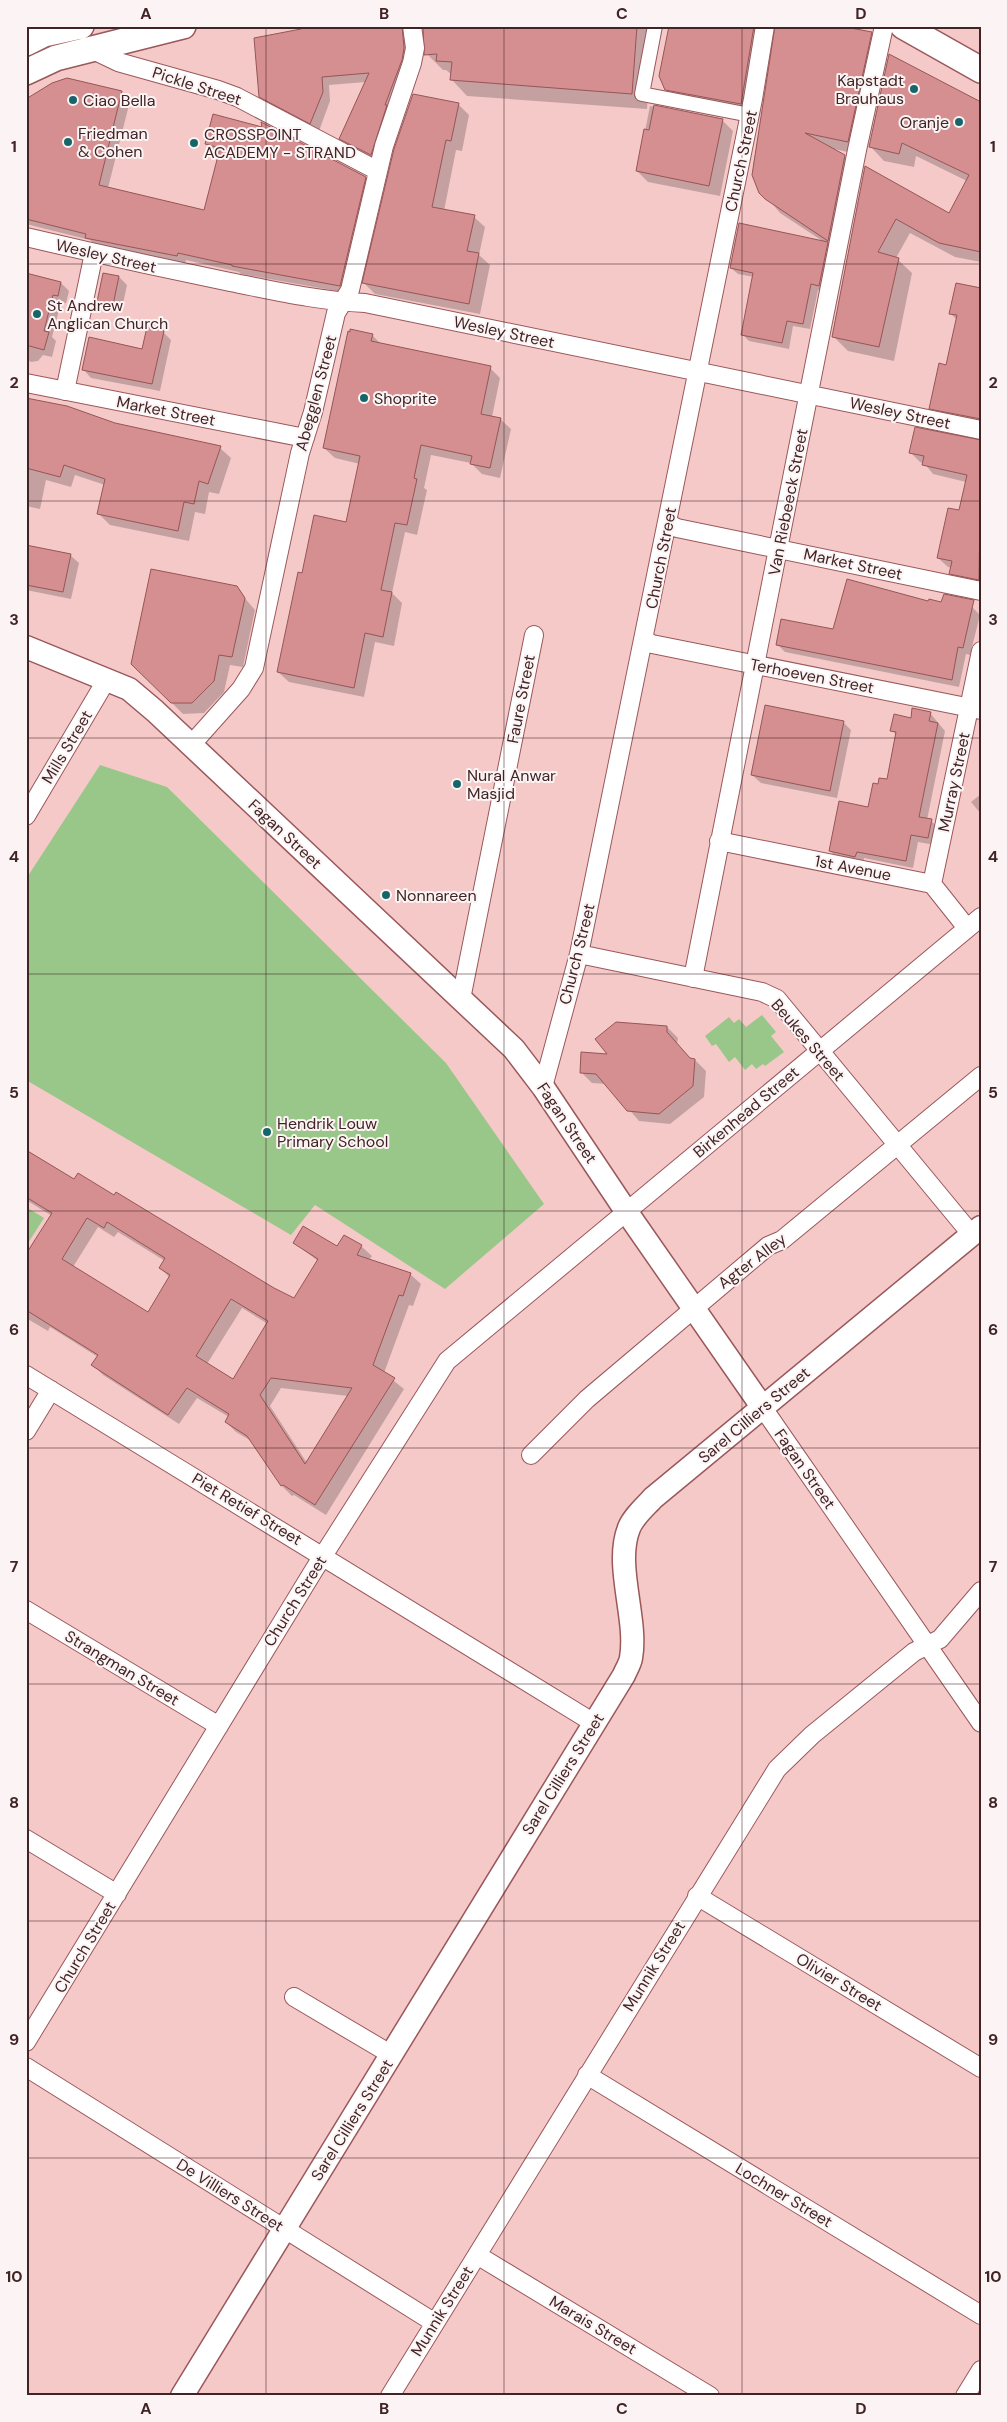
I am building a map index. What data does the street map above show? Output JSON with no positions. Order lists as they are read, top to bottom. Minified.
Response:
{"streets":{"street":["Pickle Street","Church Street","Wesley Street","Abegglen Street","Market Street","Van Riebeeck Street","Terhoeven Street","Faure Street","Mills Street","Murray Street","Fagan Street","1st Avenue","Beukes Street","Birkenhead Street","Agter Alley","Sarel Cilliers Street","Piet Retief Street","Strangman Street","Munnik Street","Olivier Street","De Villiers Street","Lochner Street","Marais Street"]},"crossings":[["Pickle Street","Abegglen Street"],["Church Street","Wesley Street"],["Church Street","Market Street"],["Church Street","Terhoeven Street"],["Church Street","Fagan Street"],["Church Street","Beukes Street"],["Church Street","Birkenhead Street"],["Church Street","Piet Retief Street"],["Church Street","Strangman Street"],["Wesley Street","Abegglen Street"],["Wesley Street","Van Riebeeck Street"],["Abegglen Street","Market Street"],["Abegglen Street","Fagan Street"],["Market Street","Van Riebeeck Street"],["Van Riebeeck Street","Terhoeven Street"],["Van Riebeeck Street","1st Avenue"],["Van Riebeeck Street","Beukes Street"],["Terhoeven Street","Murray Street"],["Faure Street","Fagan Street"],["Mills Street","Fagan Street"],["Murray Street","1st Avenue"],["Fagan Street","Birkenhead Street"],["Fagan Street","Agter Alley"],["Fagan Street","Sarel Cilliers Street"],["Fagan Street","Munnik Street"],["Beukes Street","Birkenhead Street"],["Beukes Street","Agter Alley"],["Beukes Street","Sarel Cilliers Street"],["Sarel Cilliers Street","Piet Retief Street"],["Sarel Cilliers Street","De Villiers Street"],["Munnik Street","Olivier Street"],["Munnik Street","De Villiers Street"],["Munnik Street","Lochner Street"],["Munnik Street","Marais Street"]],"places":["Kapstadt Brauhaus","Ciao Bella","Oranje","Friedman & Cohen","CROSSPOINT ACADEMY - STRAND","St Andrew Anglican Church","Shoprite","Nural Anwar Masjid","Nonnareen","Hendrik Louw Primary School"],"grid":{"columns":["A","B","C","D"],"rows":["1","2","3","4","5","6","7","8","9","10"]}}
